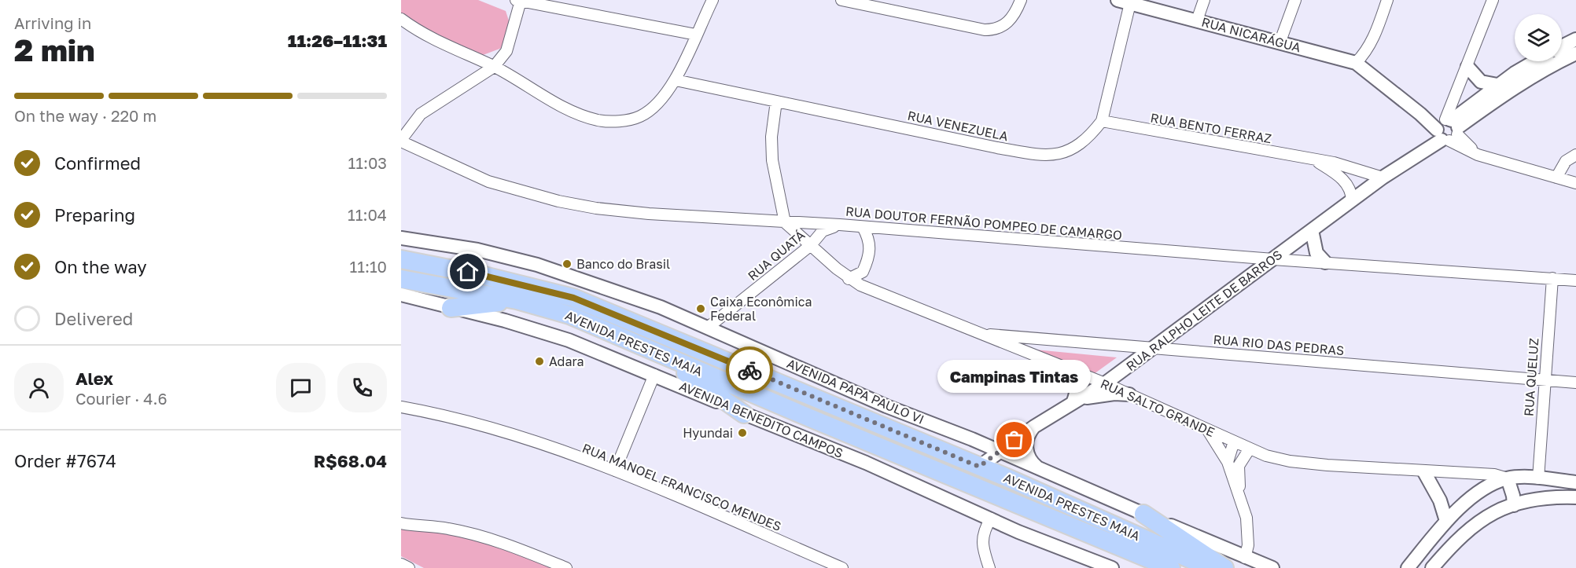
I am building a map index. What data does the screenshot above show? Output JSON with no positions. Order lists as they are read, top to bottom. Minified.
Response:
{"streets":{"highway":["AVENIDA PRESTES MAIA"],"street":["RUA NICARÁGUA","RUA VENEZUELA","RUA BENTO FERRAZ","RUA DOUTOR FERNÃO POMPEO DE CAMARGO","RUA QUATÁ","RUA RALPHO LEITE DE BARROS","RUA RIO DAS PEDRAS","RUA QUELUZ","AVENIDA PAPA PAULO VI","RUA SALTO GRANDE","AVENIDA BENEDITO CAMPOS","RUA MANOEL FRANCISCO MENDES"]},"crossings":[["RUA NICARÁGUA","RUA VENEZUELA"],["RUA VENEZUELA","RUA BENTO FERRAZ"],["RUA BENTO FERRAZ","RUA RALPHO LEITE DE BARROS"],["RUA DOUTOR FERNÃO POMPEO DE CAMARGO","RUA QUATÁ"],["RUA DOUTOR FERNÃO POMPEO DE CAMARGO","RUA RALPHO LEITE DE BARROS"],["RUA DOUTOR FERNÃO POMPEO DE CAMARGO","RUA QUELUZ"],["RUA DOUTOR FERNÃO POMPEO DE CAMARGO","RUA SALTO GRANDE"],["RUA QUATÁ","AVENIDA PAPA PAULO VI"],["RUA QUATÁ","RUA SALTO GRANDE"],["RUA RALPHO LEITE DE BARROS","AVENIDA PRESTES MAIA"],["RUA RALPHO LEITE DE BARROS","RUA RIO DAS PEDRAS"],["RUA RALPHO LEITE DE BARROS","AVENIDA PAPA PAULO VI"],["RUA RALPHO LEITE DE BARROS","RUA SALTO GRANDE"],["RUA RIO DAS PEDRAS","RUA QUELUZ"],["RUA RIO DAS PEDRAS","RUA SALTO GRANDE"],["RUA QUELUZ","RUA SALTO GRANDE"]],"places":["Banco do Brasil","Caixa Econômica Federal","Adara","Hyundai","Campinas Tintas"],"page":{"heading":["2 min","Arriving in","11:26–11:31"],"panel":["Alex","Courier · 4.6","Order #7674","R$68.04"],"bar":"On the way · 220 m","list":[["Confirmed","11:03"],["Preparing","11:04"],["On the way","11:10"],"Delivered"],"bubble":"Campinas Tintas"}}
